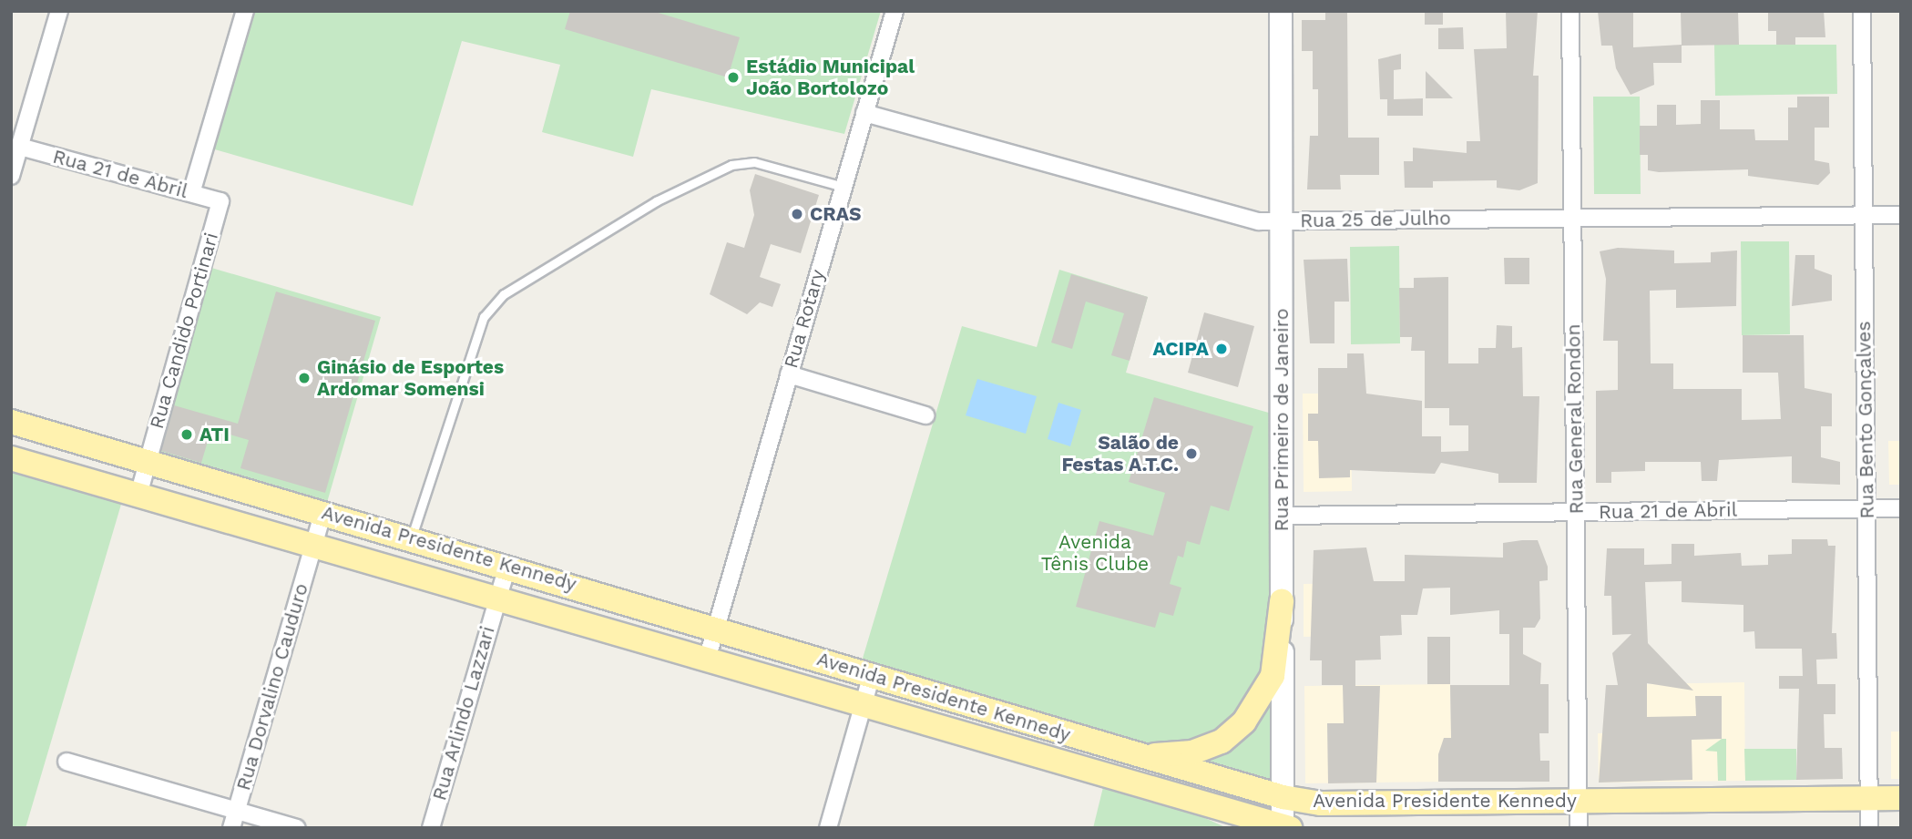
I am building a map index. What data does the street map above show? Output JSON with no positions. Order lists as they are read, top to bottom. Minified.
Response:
{"streets":{"main road":["Avenida Presidente Kennedy"],"street":["Rua 21 de Abril","Rua 25 de Julho","Rua Rotary","Rua Candido Portinari","Rua General Rondon","Rua Primeiro de Janeiro","Rua Bento Gonçalves","Rua Dorvalino Cauduro","Rua Arlindo Lazzari"]},"crossings":[["Rua 21 de Abril","Rua Candido Portinari"],["Rua 21 de Abril","Rua General Rondon"],["Rua 21 de Abril","Rua Primeiro de Janeiro"],["Rua 21 de Abril","Rua Bento Gonçalves"],["Rua 25 de Julho","Rua Rotary"],["Rua 25 de Julho","Rua General Rondon"],["Rua 25 de Julho","Rua Primeiro de Janeiro"],["Rua 25 de Julho","Rua Bento Gonçalves"],["Rua Rotary","Avenida Presidente Kennedy"],["Rua Candido Portinari","Avenida Presidente Kennedy"],["Rua General Rondon","Avenida Presidente Kennedy"],["Rua Primeiro de Janeiro","Avenida Presidente Kennedy"],["Rua Bento Gonçalves","Avenida Presidente Kennedy"],["Avenida Presidente Kennedy","Rua Dorvalino Cauduro"],["Avenida Presidente Kennedy","Rua Arlindo Lazzari"]],"parks":["Avenida Tênis Clube"],"places":["Estádio Municipal João Bortolozo","CRAS","ACIPA","Ginásio de Esportes Ardomar Somensi","ATI","Salão de Festas A.T.C."]}
